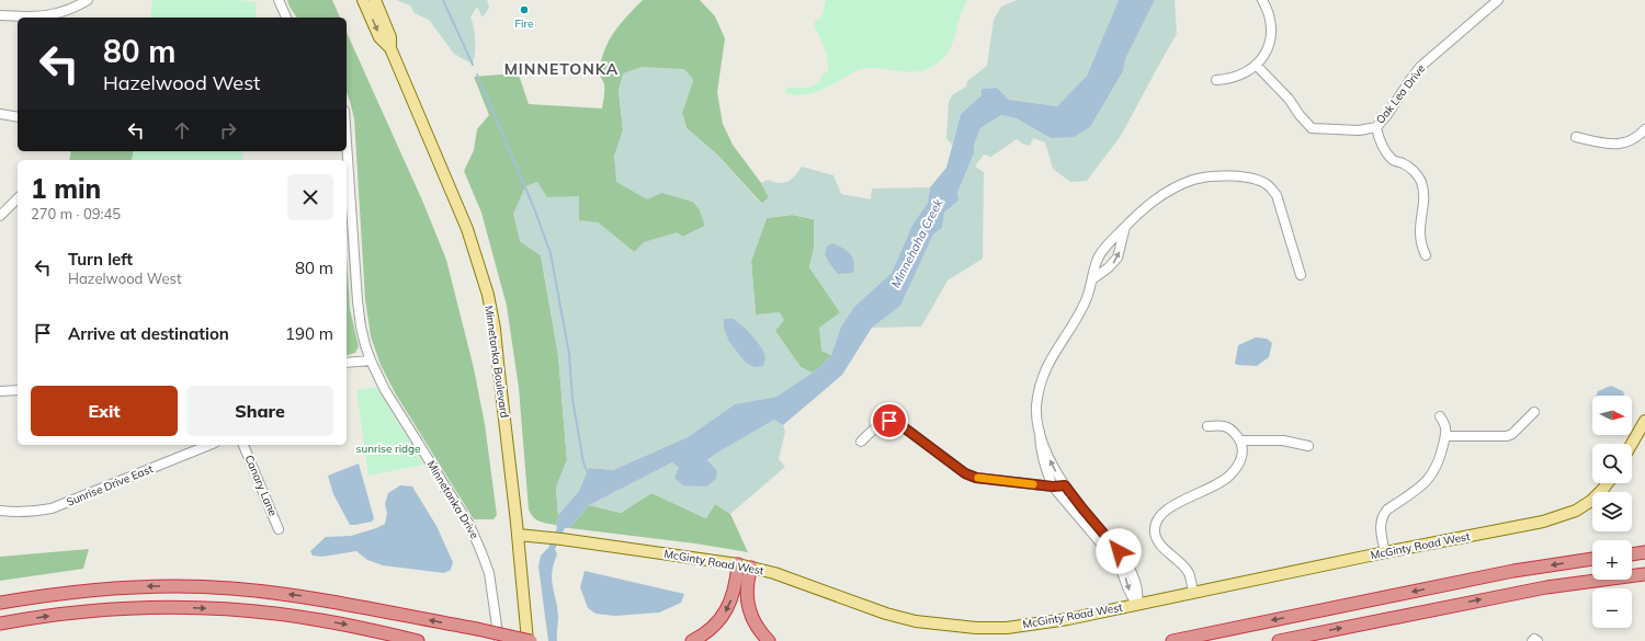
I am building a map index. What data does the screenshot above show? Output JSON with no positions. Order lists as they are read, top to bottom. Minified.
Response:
{"streets":{"main road":["Minnetonka Boulevard","McGinty Road West"],"street":["Oak Lea Drive","Sunrise Drive East","Canary Lane","Minnetonka Drive"]},"crossings":[["Minnetonka Boulevard","McGinty Road West"]],"districts":["MINNETONKA"],"water":["Minnehaha Creek"],"parks":["sunrise ridge"],"places":["Fire"],"north":"right","page":{"turn":["80 m","Hazelwood West"],"heading":["1 min","270 m · 09:45"],"list":[{"name":"Turn left","note":"Hazelwood West","value":"80 m"},{"name":"Arrive at destination","value":"190 m"}],"buttons":["Exit","Share"],"map_buttons":["+","−"]}}
